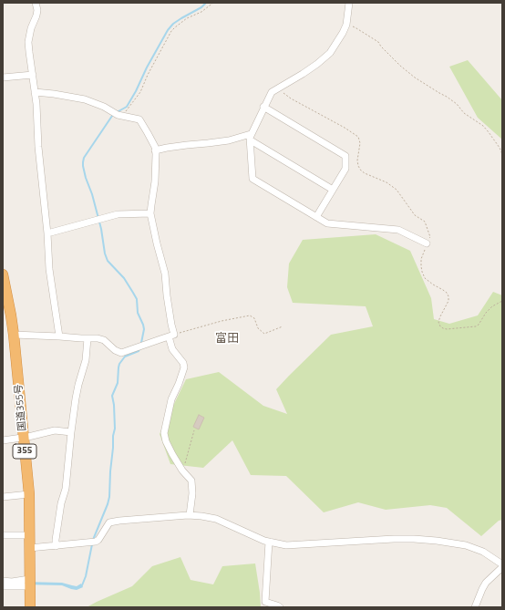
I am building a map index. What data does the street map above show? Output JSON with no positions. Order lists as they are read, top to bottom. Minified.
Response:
{"streets":{"highway":["国道355号","355"]},"districts":["富田"]}
